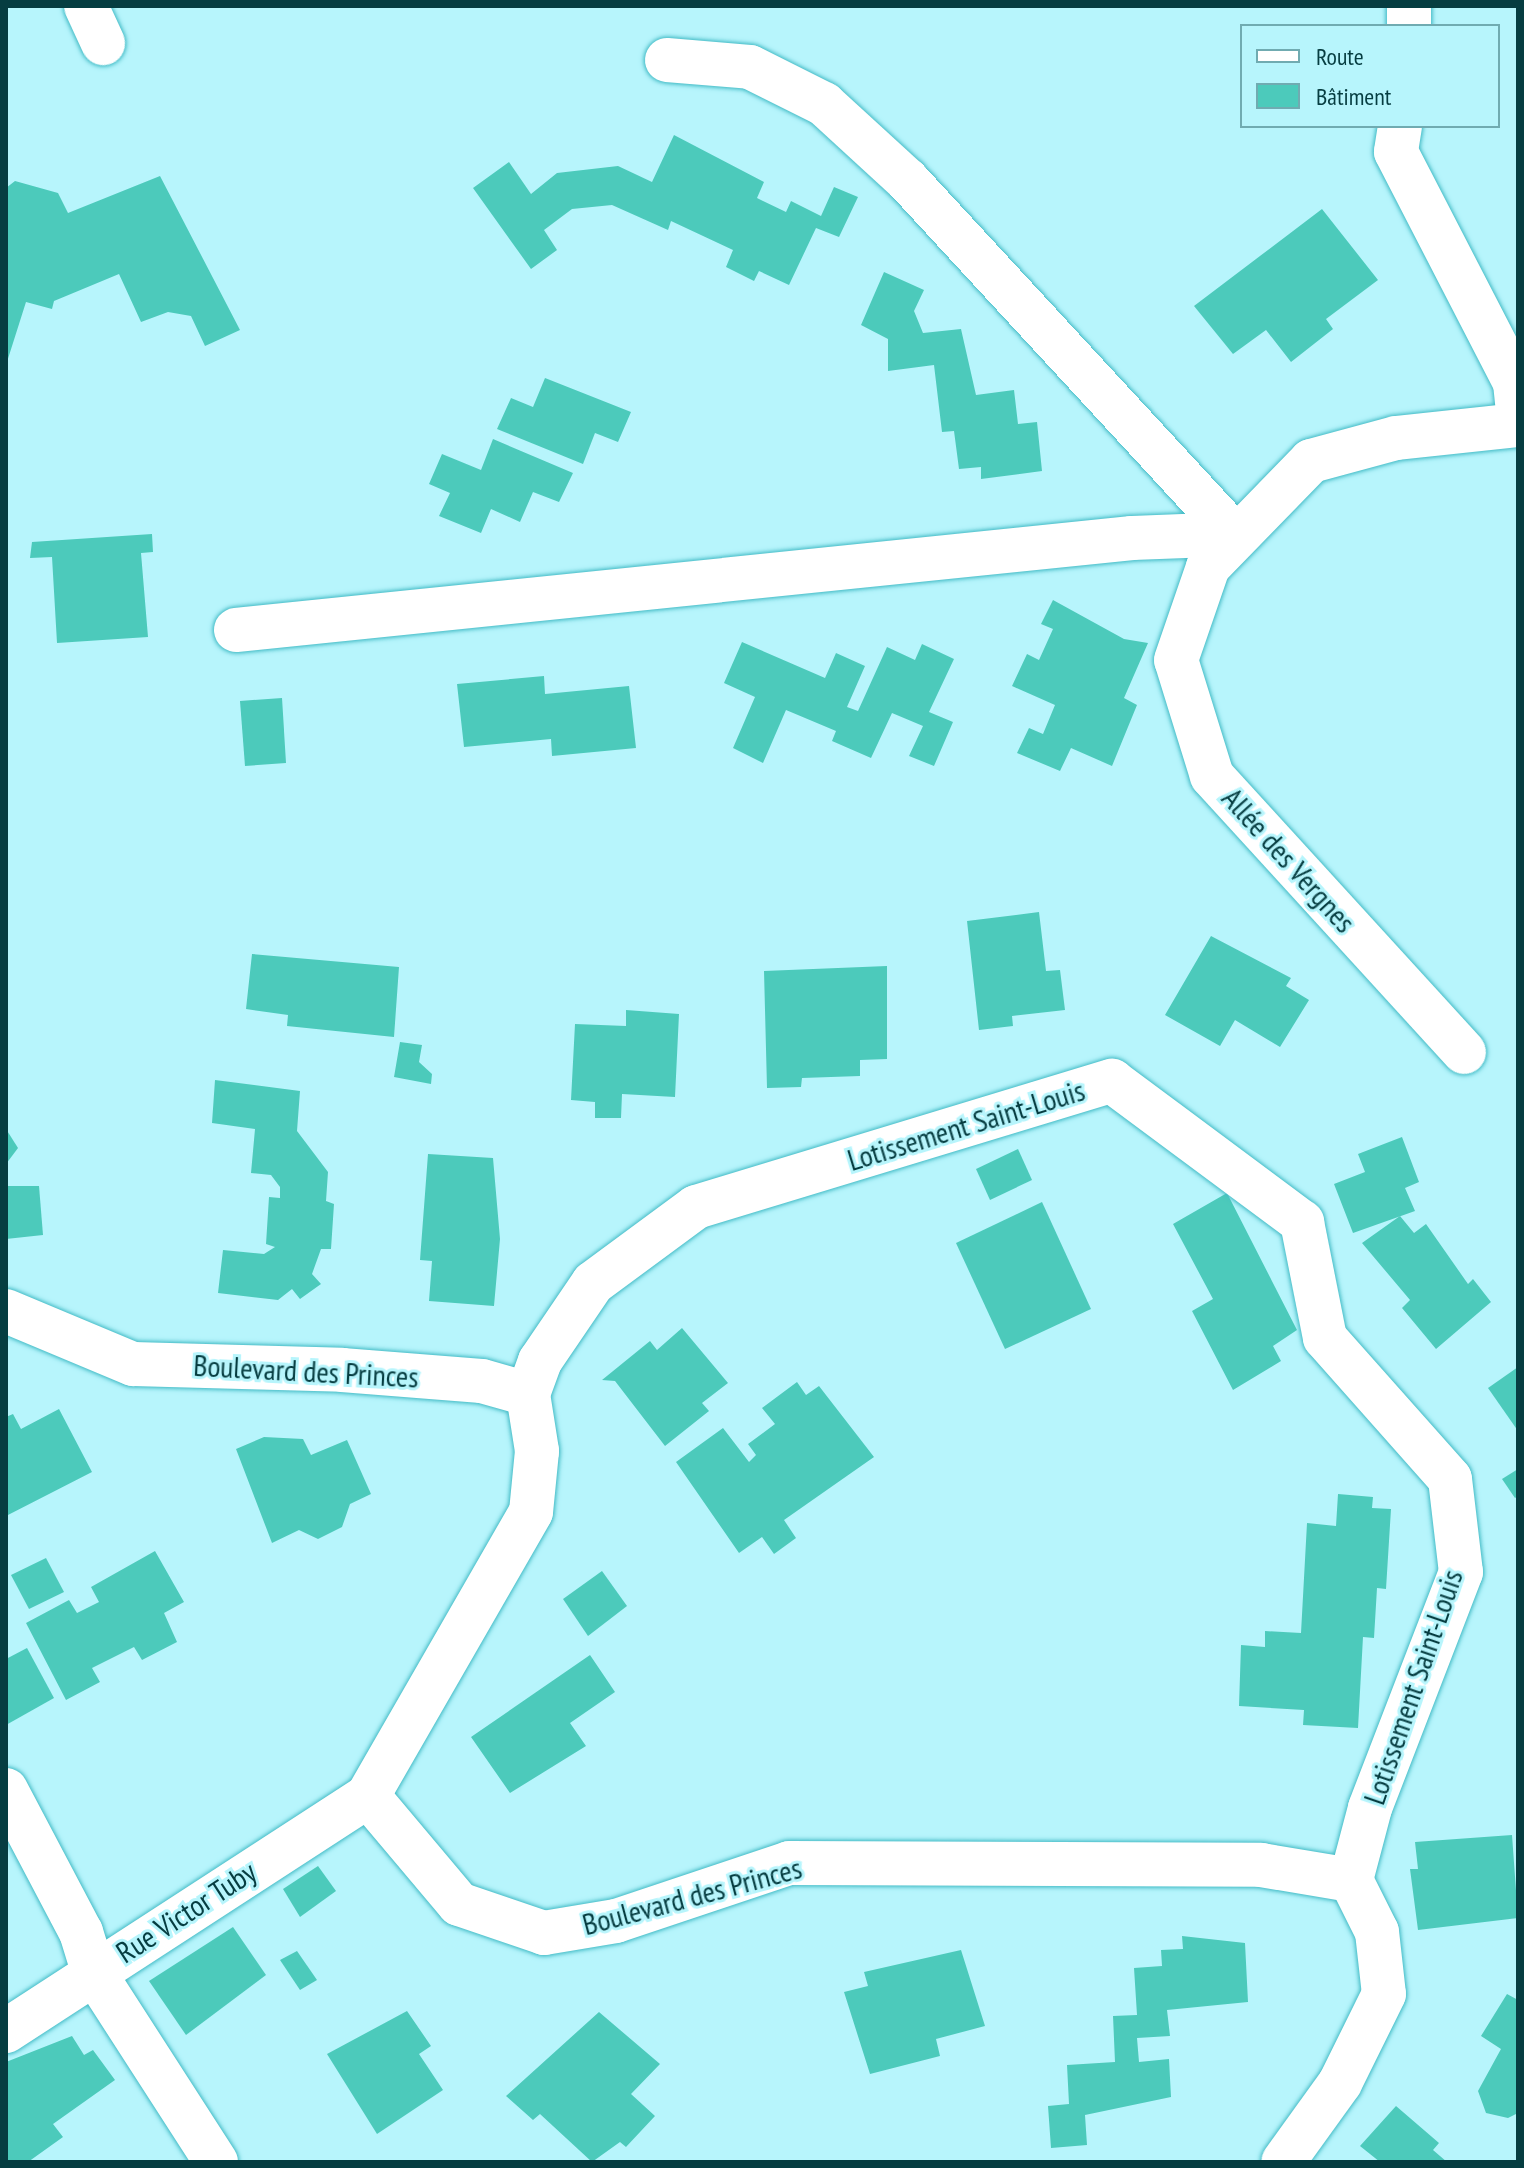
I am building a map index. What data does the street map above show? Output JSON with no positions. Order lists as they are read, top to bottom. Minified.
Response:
{"streets":{"street":["Allée des Vergnes","Lotissement Saint-Louis","Boulevard des Princes","Rue Victor Tuby"]},"crossings":[["Lotissement Saint-Louis","Boulevard des Princes"],["Boulevard des Princes","Rue Victor Tuby"]],"legend":["Route","Bâtiment"]}
